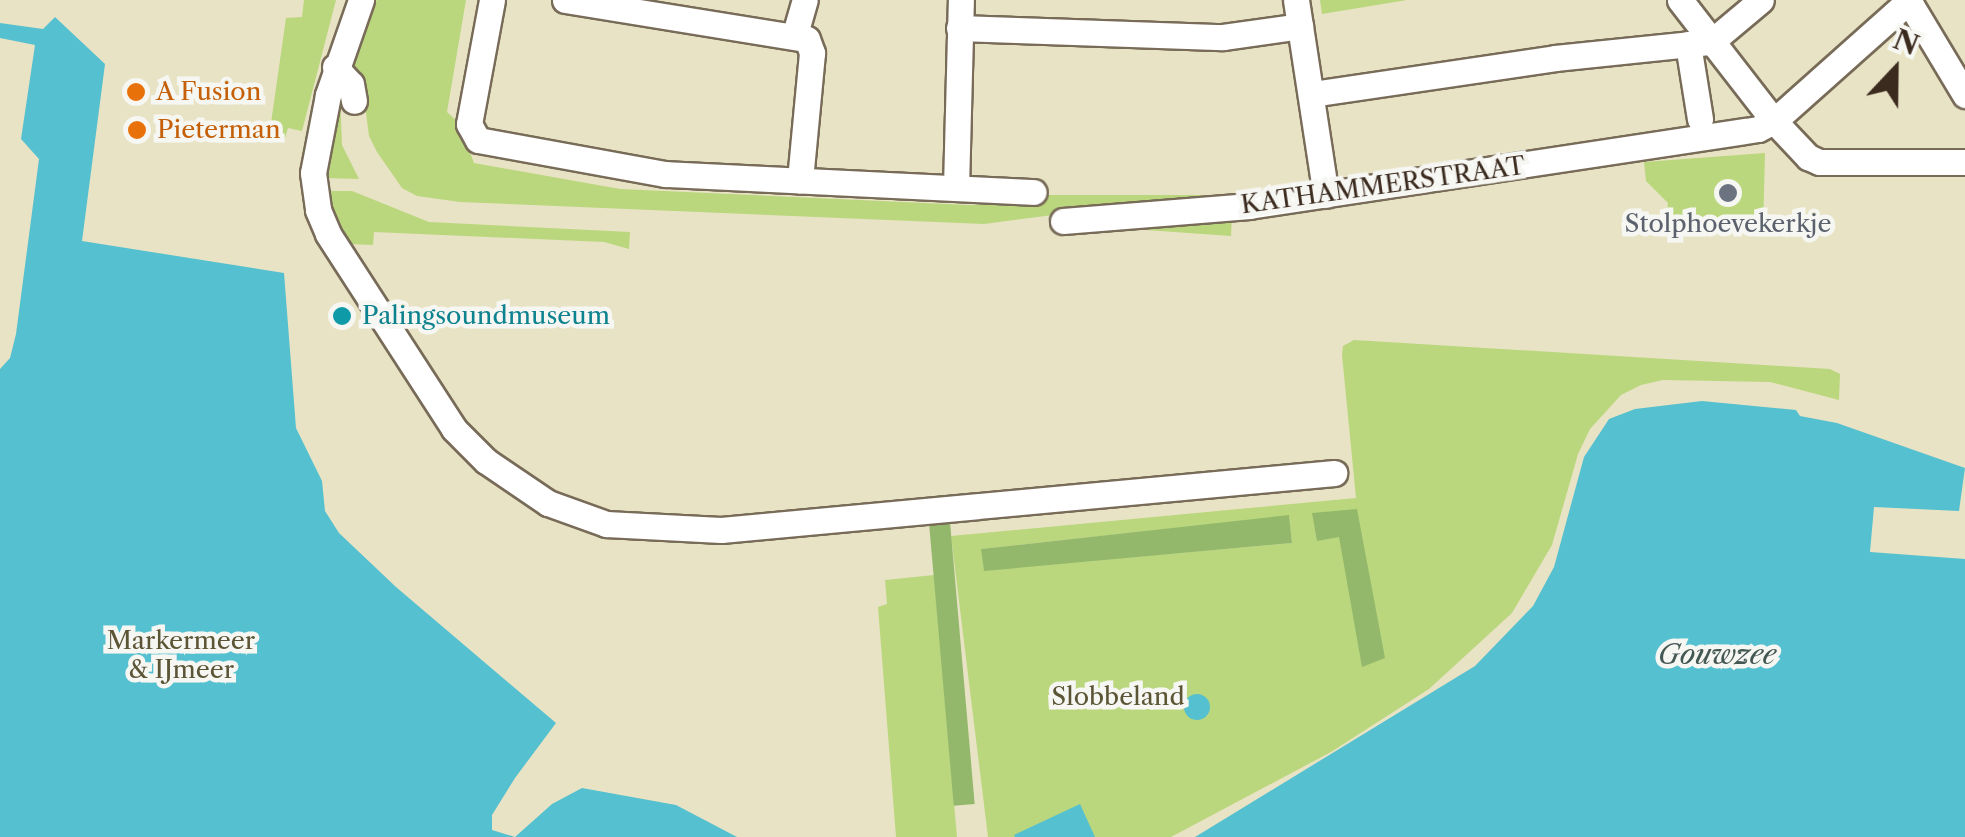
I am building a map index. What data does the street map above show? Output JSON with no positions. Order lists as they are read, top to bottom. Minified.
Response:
{"streets":{"street":["KATHAMMERSTRAAT"]},"water":["Gouwzee"],"parks":["Markermeer & IJmeer","Slobbeland"],"places":["A Fusion","Pieterman","Stolphoevekerkje","Palingsoundmuseum"],"north":"top"}
